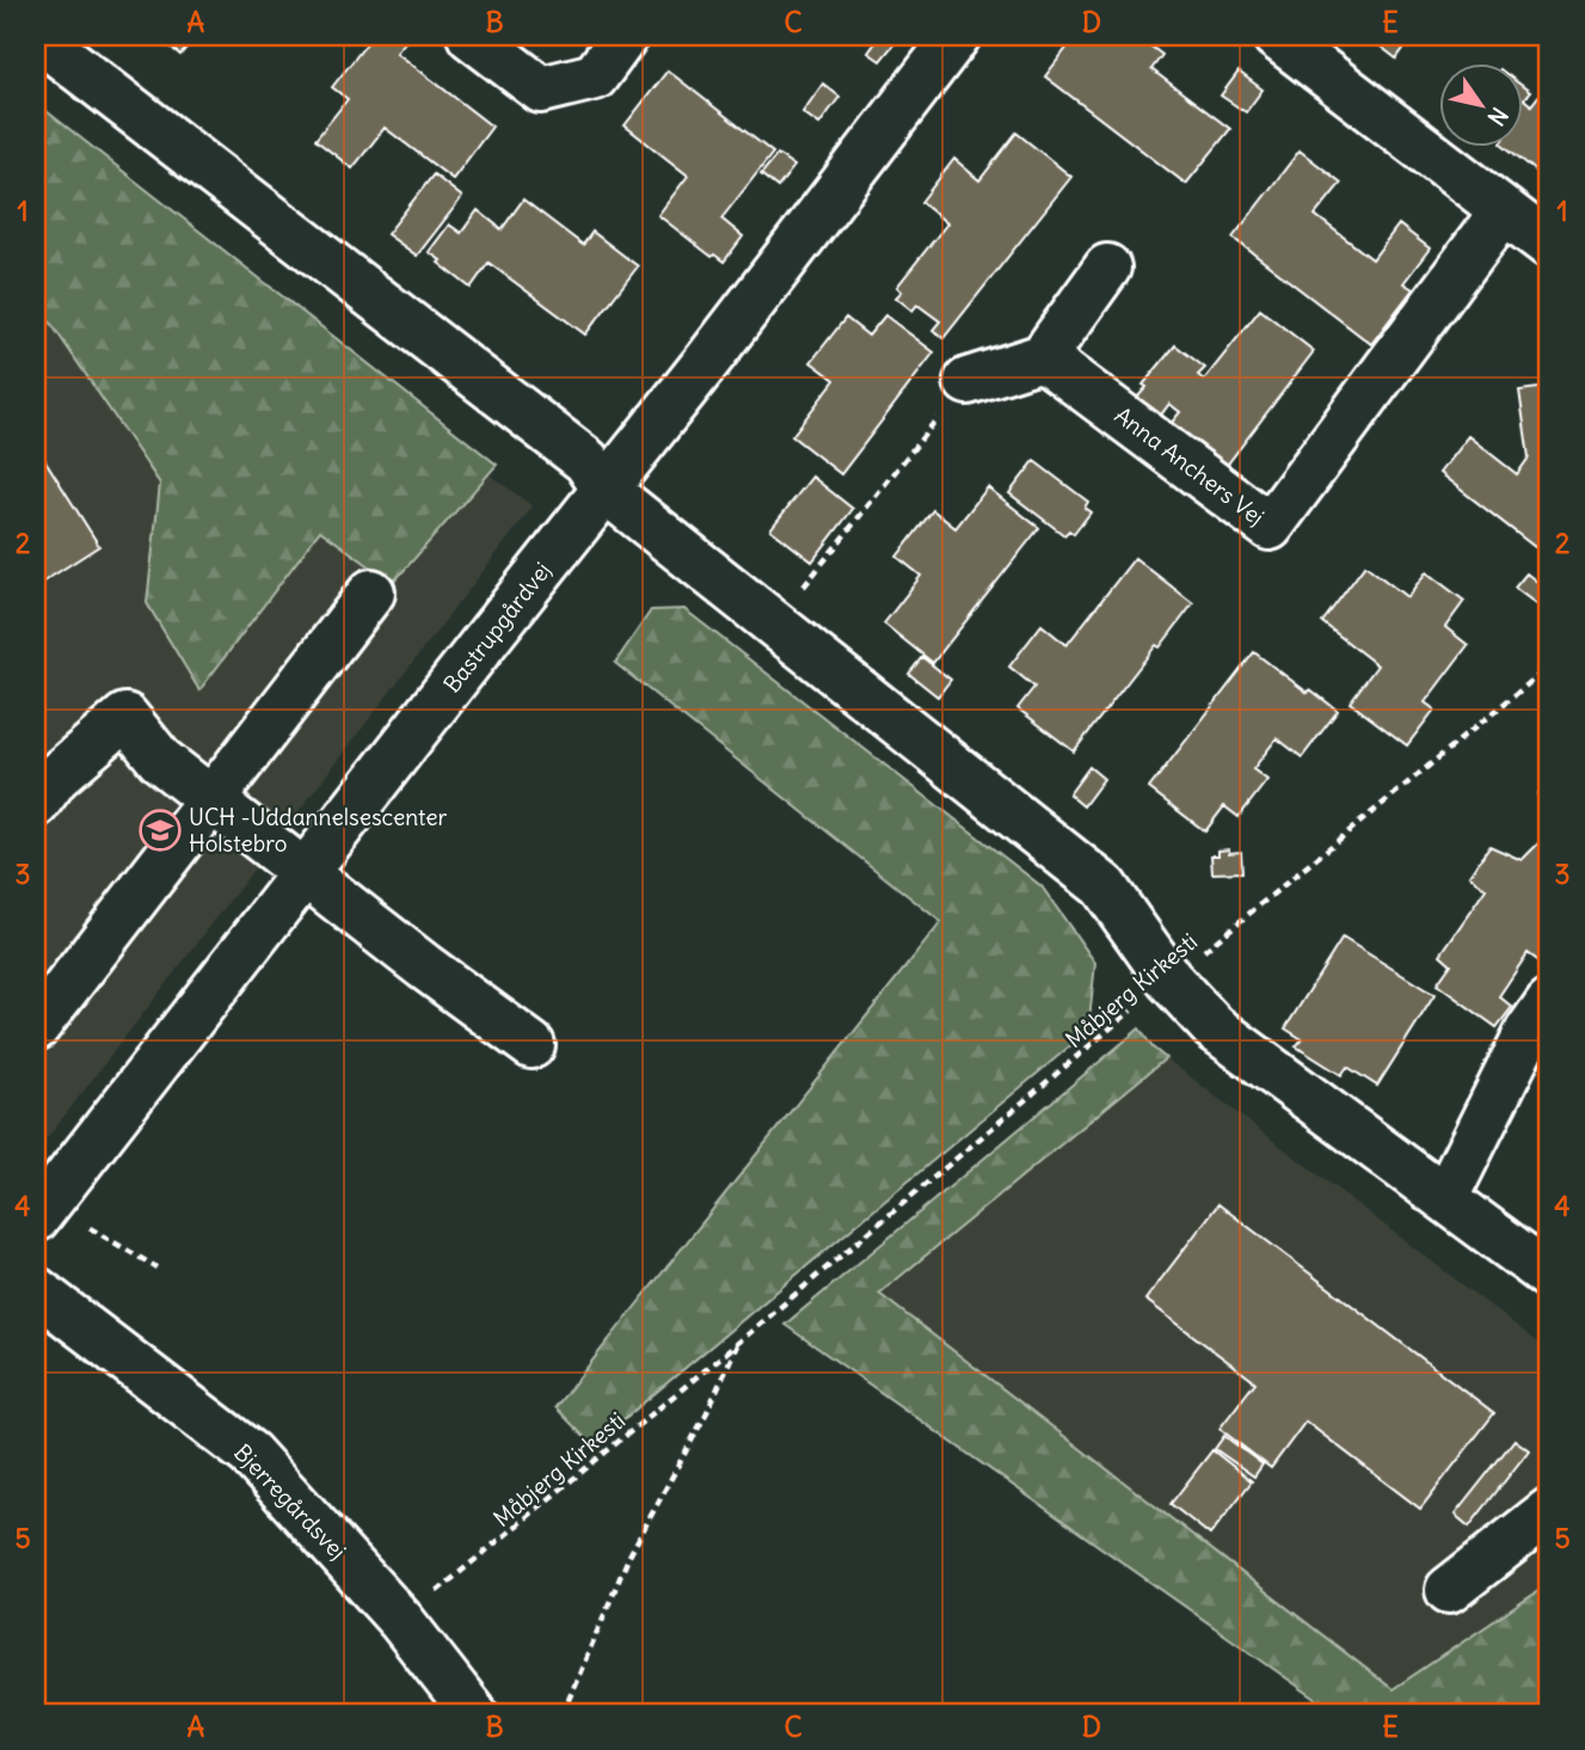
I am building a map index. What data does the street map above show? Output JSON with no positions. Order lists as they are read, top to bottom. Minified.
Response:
{"streets":{"street":["Anna Anchers Vej","Bastrupgårdvej","Bjerregårdsvej"],"path":["Måbjerg Kirkesti"]},"crossings":[["Måbjerg Kirkesti","Bjerregårdsvej"]],"places":{"school or university":["UCH -Uddannelsescenter Holstebro"]},"north":"bottom right","grid":{"columns":["A","B","C","D","E"],"rows":["1","2","3","4","5"]}}
